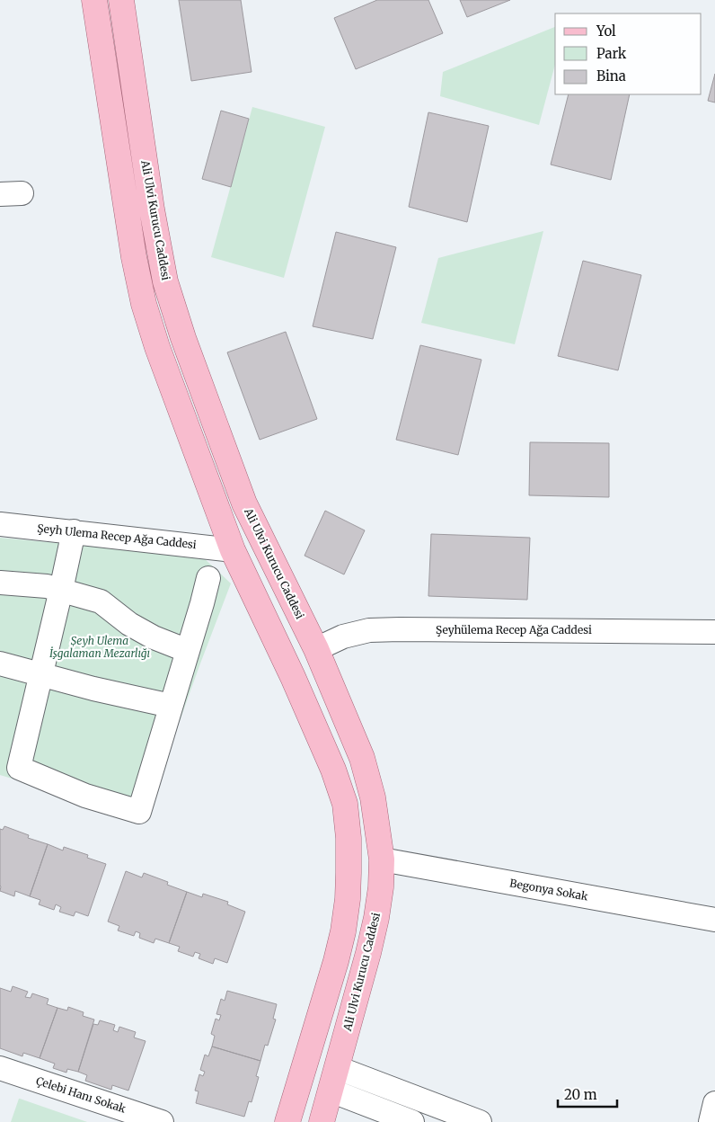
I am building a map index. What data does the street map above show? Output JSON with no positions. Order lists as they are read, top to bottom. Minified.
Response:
{"streets":{"main road":["Ali Ulvi Kurucu Caddesi"],"street":["Şeyh Ulema Recep Ağa Caddesi","Şeyhülema Recep Ağa Caddesi","Begonya Sokak","Çelebi Hanı Sokak"]},"crossings":[["Ali Ulvi Kurucu Caddesi","Şeyhülema Recep Ağa Caddesi"],["Ali Ulvi Kurucu Caddesi","Begonya Sokak"]],"parks":["Şeyh Ulema İşgalaman Mezarlığı"],"legend":["Yol","Park","Bina"],"scale_bar":"20 m"}
